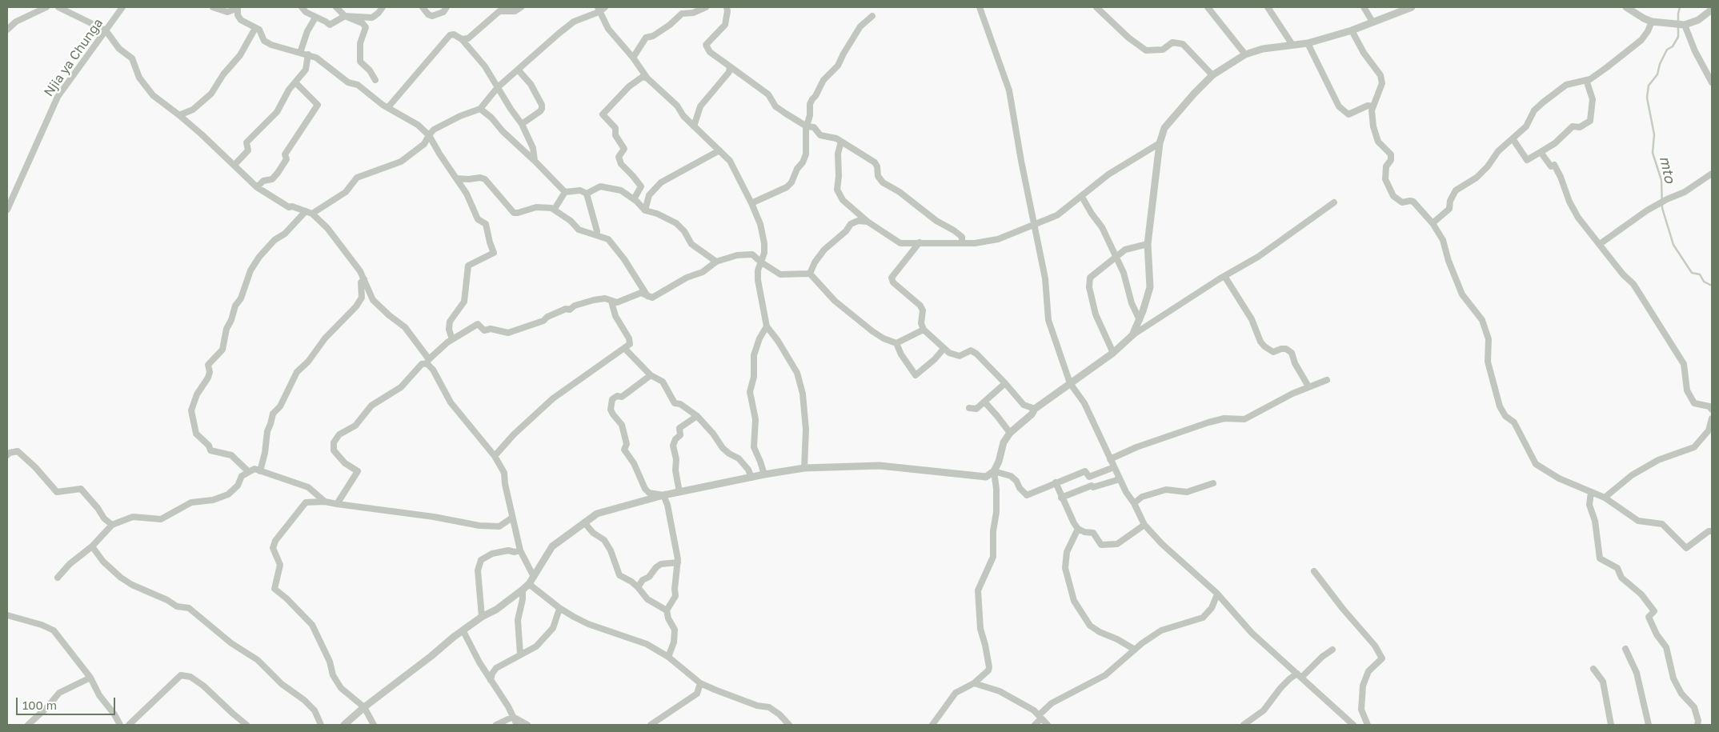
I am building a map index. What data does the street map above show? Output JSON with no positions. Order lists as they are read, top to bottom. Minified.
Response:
{"streets":{"street":["Njia ya Chunga"]},"water":["mto"],"scale_bar":"100 m"}
